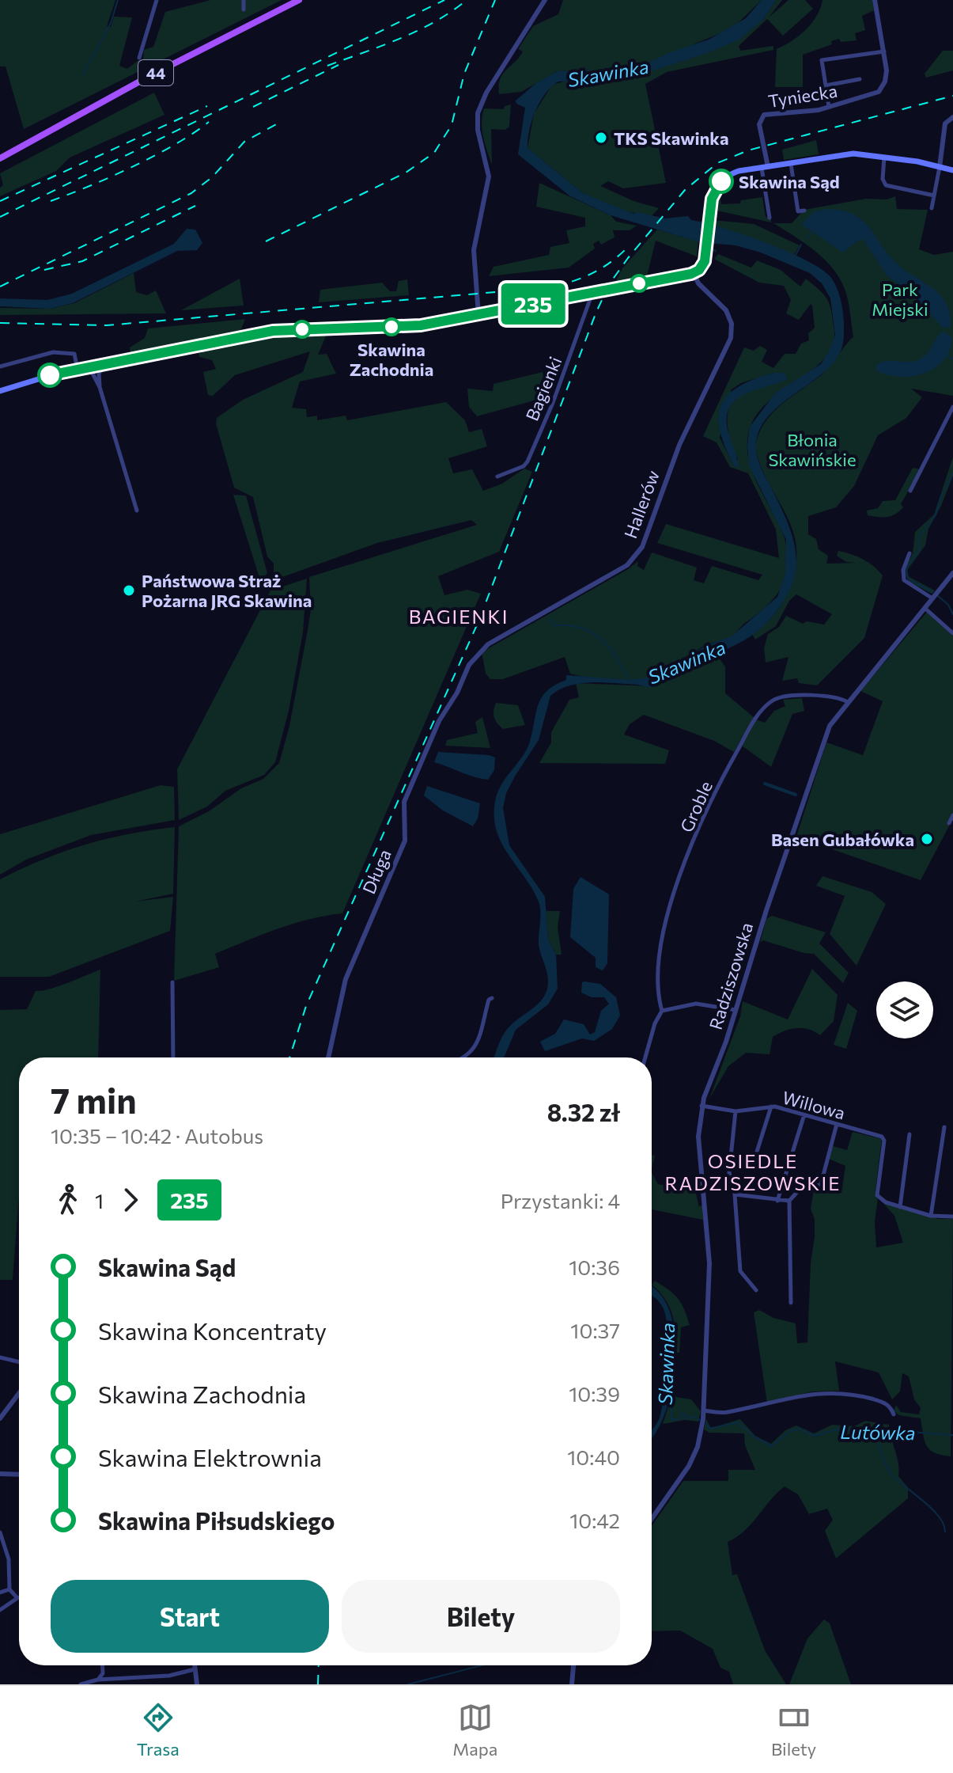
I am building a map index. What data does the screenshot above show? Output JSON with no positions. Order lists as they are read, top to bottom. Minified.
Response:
{"streets":{"main road":["44"],"street":["Tyniecka","Bagienki","Hallerów","Groble","Długa","Radziszowska","Willowa"]},"crossings":[["Hallerów","Długa"],["Groble","Radziszowska"],["Radziszowska","Willowa"]],"districts":["BAGIENKI","OSIEDLE RADZISZOWSKIE"],"water":["Skawinka","Lutówka"],"parks":["Park Miejski","Błonia Skawińskie"],"places":["TKS Skawinka","Skawina Sąd","Skawina Zachodnia","Państwowa Straż Pożarna JRG Skawina","Basen Gubałówka"],"lines":["bus line 235"],"page":{"on_map":"235","heading":["7 min","10:35 – 10:42 · Autobus","8.32 zł"],"legs":["1","235","Przystanki: 4"],"list":[{"name":"Skawina Sąd","value":"10:36"},{"name":"Skawina Koncentraty","value":"10:37"},{"name":"Skawina Zachodnia","value":"10:39"},{"name":"Skawina Elektrownia","value":"10:40"},{"name":"Skawina Piłsudskiego","value":"10:42"}],"buttons":["Start","Bilety"],"tabs":["Trasa","Mapa","Bilety"]}}
